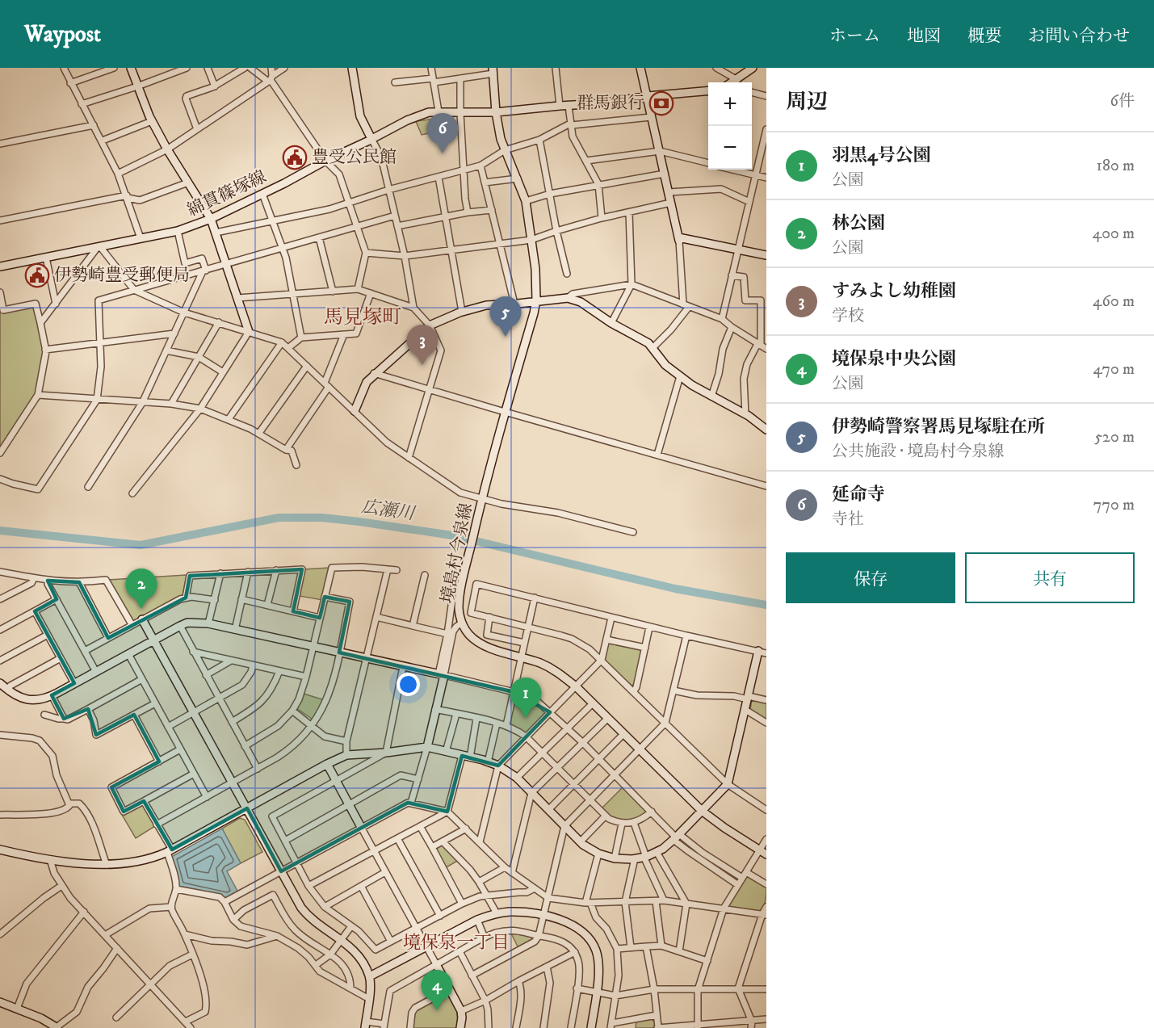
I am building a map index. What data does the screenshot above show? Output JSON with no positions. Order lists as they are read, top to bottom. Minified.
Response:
{"streets":{"street":["綿貫篠塚線","境島村今泉線"]},"crossings":[["綿貫篠塚線","境島村今泉線"]],"districts":["馬見塚町","境保泉一丁目"],"water":["広瀬川"],"places":{"bank":["群馬銀行"],"public building":["豊受公民館","伊勢崎豊受郵便局"]},"page":{"header":"Waypost","nav":["ホーム","地図","概要","お問い合わせ"],"heading":["周辺","6件"],"map_buttons":["+","−"],"pins":["6","5","3","2","1","4"],"list":[{"mark":"1","name":"羽黒4号公園","note":"公園","value":"180 m"},{"mark":"2","name":"林公園","note":"公園","value":"400 m"},{"mark":"3","name":"すみよし幼稚園","note":"学校","value":"460 m"},{"mark":"4","name":"境保泉中央公園","note":"公園","value":"470 m"},{"mark":"5","name":"伊勢崎警察署馬見塚駐在所","note":"公共施設 · 境島村今泉線","value":"520 m"},{"mark":"6","name":"延命寺","note":"寺社","value":"770 m"}],"buttons":["保存","共有"]}}
